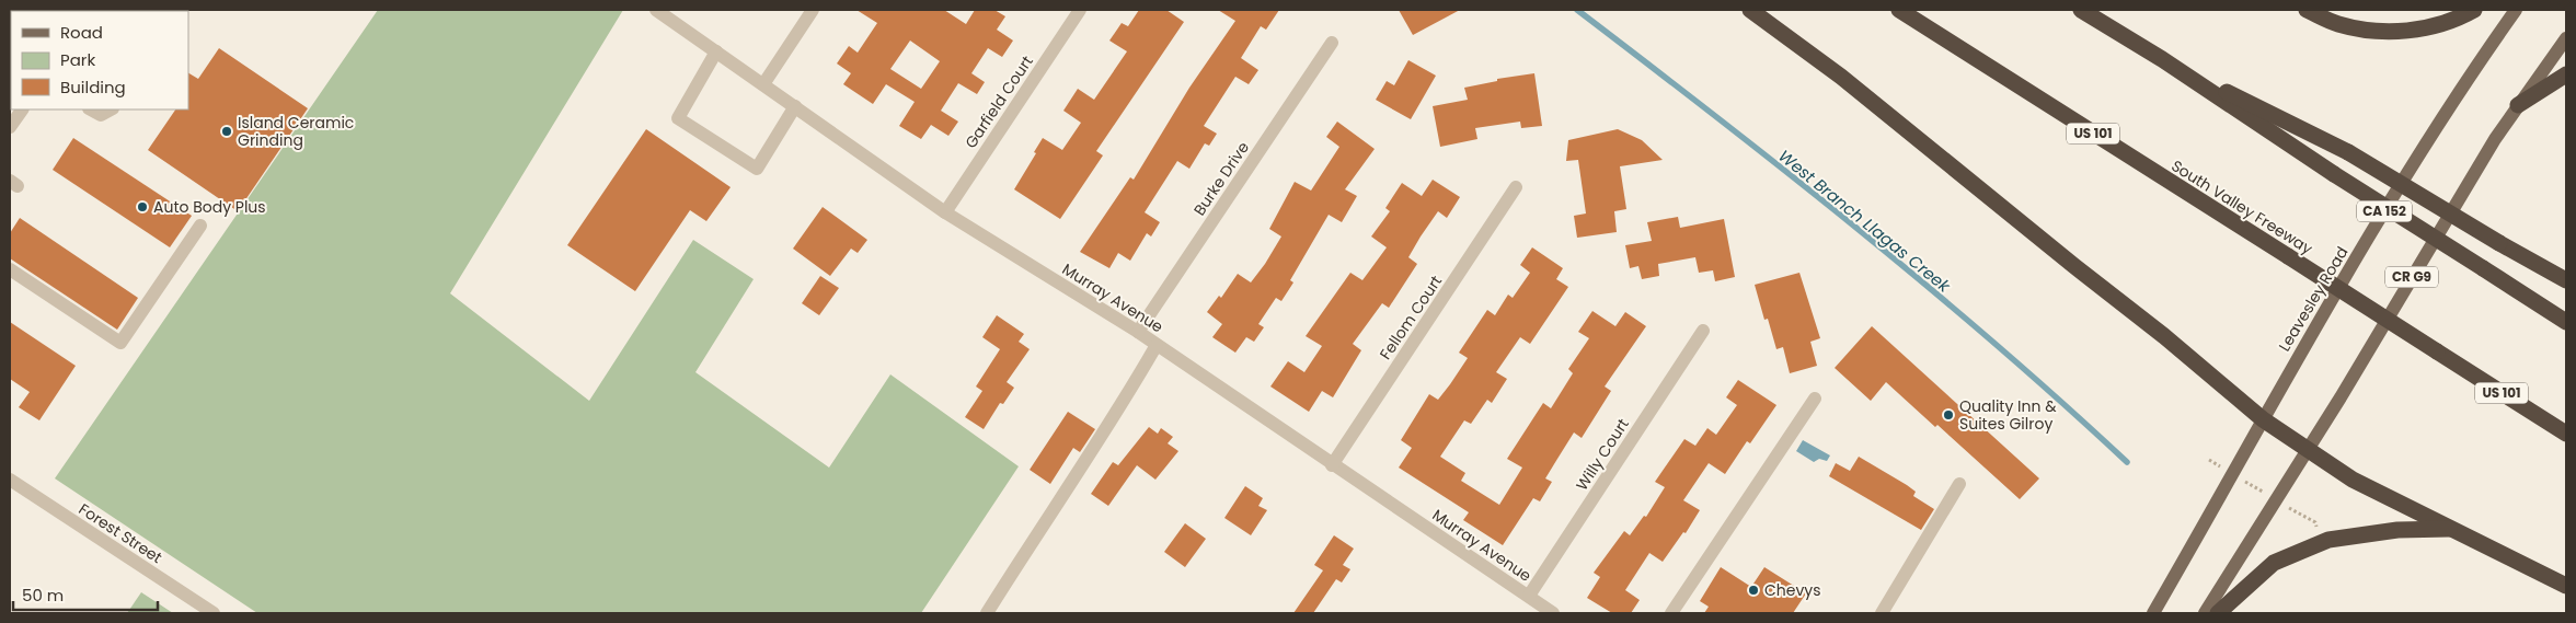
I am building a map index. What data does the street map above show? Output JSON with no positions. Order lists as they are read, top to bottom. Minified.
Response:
{"streets":{"highway":["US 101","South Valley Freeway"],"main road":["CA 152","CR G9","Leavesley Road"],"street":["Garfield Court","Burke Drive","Murray Avenue","Fellom Court","Willy Court","Forest Street"]},"crossings":[["Garfield Court","Murray Avenue"],["Burke Drive","Murray Avenue"],["Murray Avenue","Fellom Court"],["Murray Avenue","Willy Court"]],"water":["West Branch Llagas Creek"],"places":["Island Ceramic Grinding","Auto Body Plus","Quality Inn & Suites Gilroy","Chevys"],"legend":["Road","Park","Building"],"scale_bar":"50 m"}
